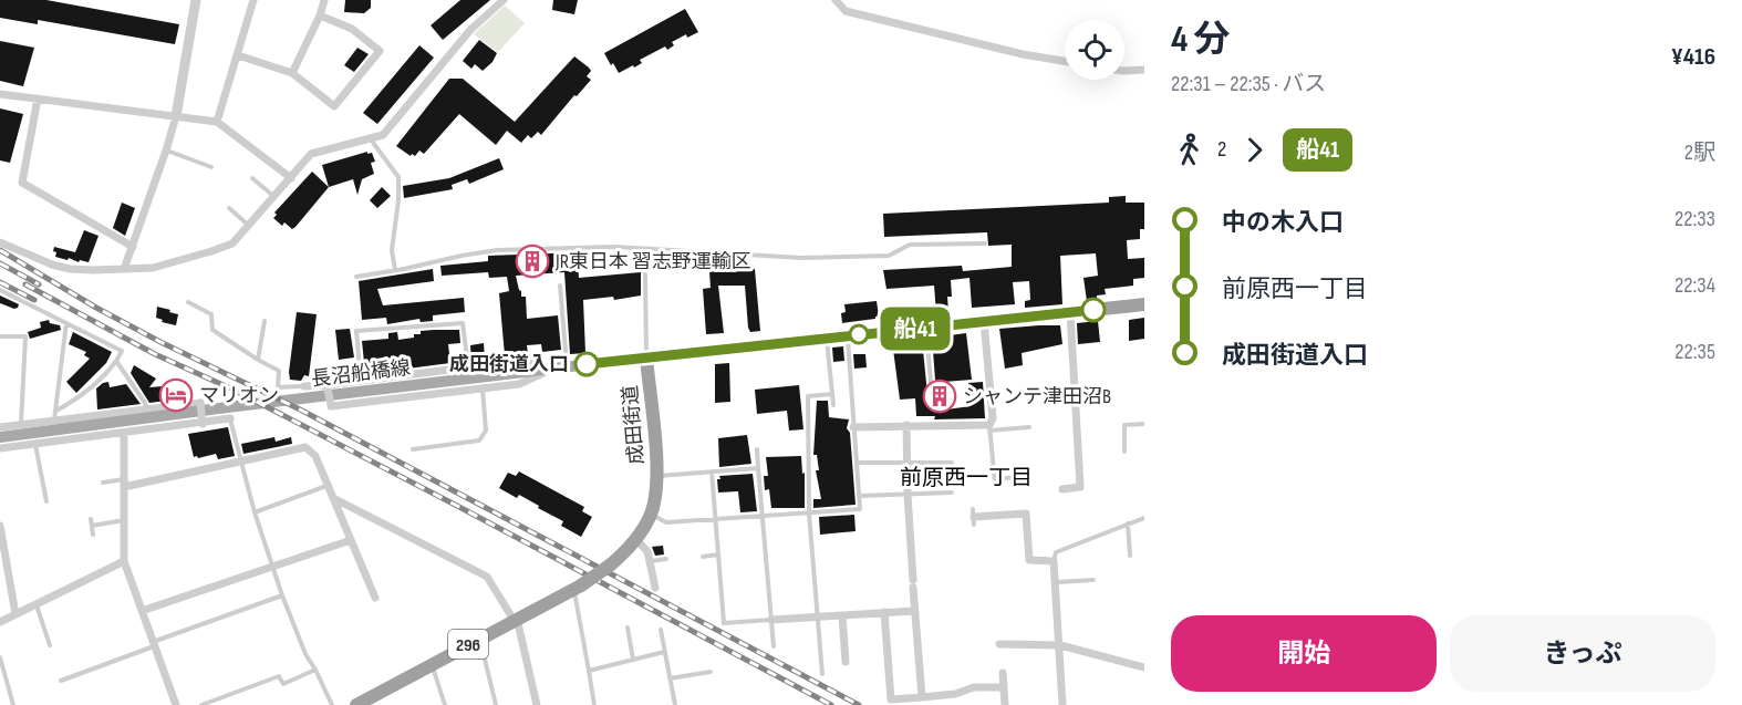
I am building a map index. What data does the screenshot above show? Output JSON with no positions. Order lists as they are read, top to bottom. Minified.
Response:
{"streets":{"highway":["成田街道","296"],"main road":["長沼船橋線"]},"crossings":[["長沼船橋線","成田街道"]],"districts":["前原西一丁目"],"places":{"building":["JR東日本 習志野運輸区","シャンテ津田沼B"],"other":["成田街道入口"],"hotel":["マリオン"]},"lines":["bus line 船41"],"page":{"on_map":"船41","heading":["4 分","22:31 – 22:35 · バス","¥416"],"legs":["2","船41","2駅"],"list":[{"name":"中の木入口","value":"22:33"},{"name":"前原西一丁目","value":"22:34"},{"name":"成田街道入口","value":"22:35"}],"buttons":["開始","きっぷ"]}}
